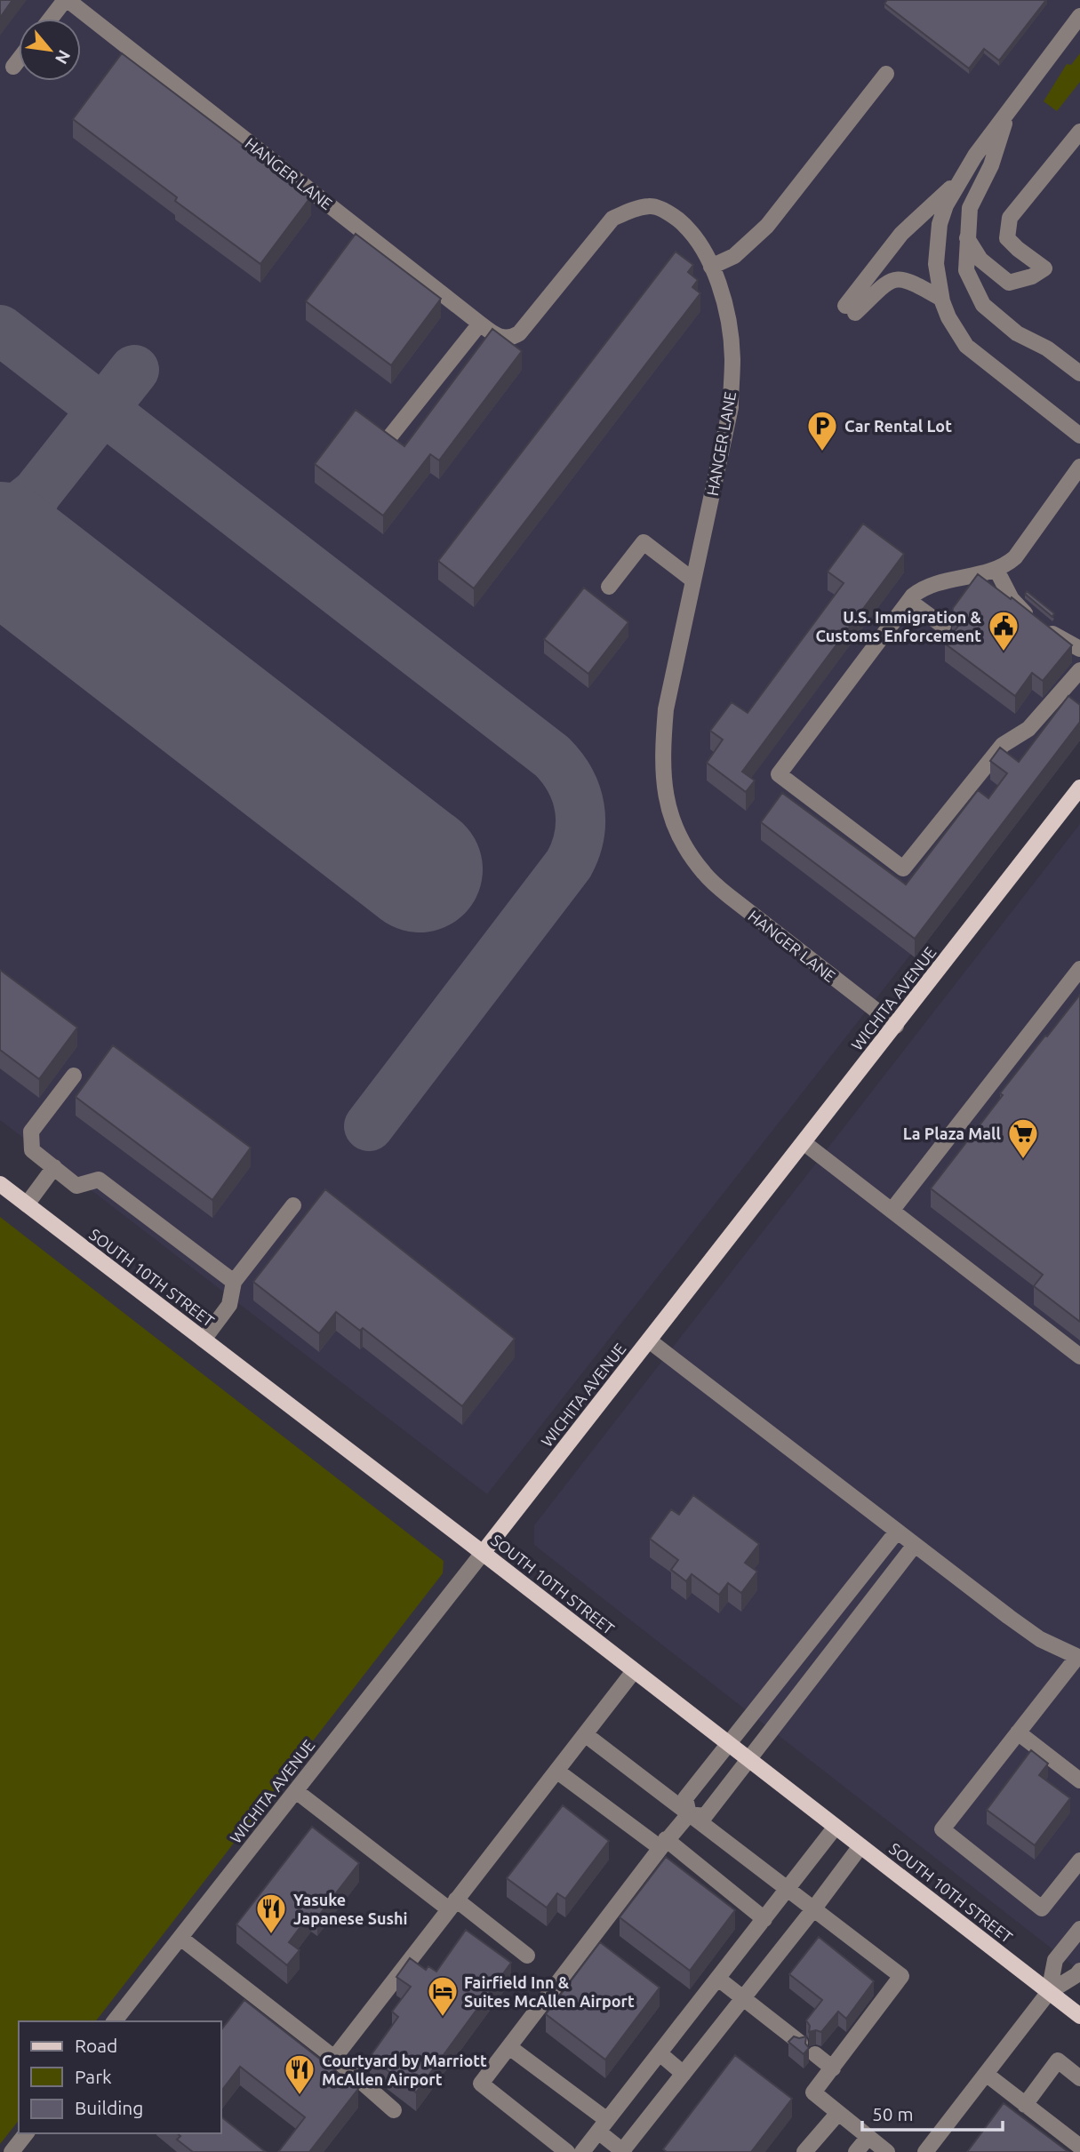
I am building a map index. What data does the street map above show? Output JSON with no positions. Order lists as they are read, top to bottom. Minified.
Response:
{"streets":{"main road":["WICHITA AVENUE","SOUTH 10TH STREET"],"street":["HANGER LANE"]},"crossings":[["HANGER LANE","WICHITA AVENUE"],["WICHITA AVENUE","SOUTH 10TH STREET"]],"places":{"parking":["Car Rental Lot"],"public building":["U.S. Immigration & Customs Enforcement"],"supermarket":["La Plaza Mall"],"restaurant":["Yasuke Japanese Sushi","Courtyard by Marriott McAllen Airport"],"hotel":["Fairfield Inn & Suites McAllen Airport"]},"legend":["Road","Park","Building"],"scale_bar":"50 m","north":"bottom right"}
